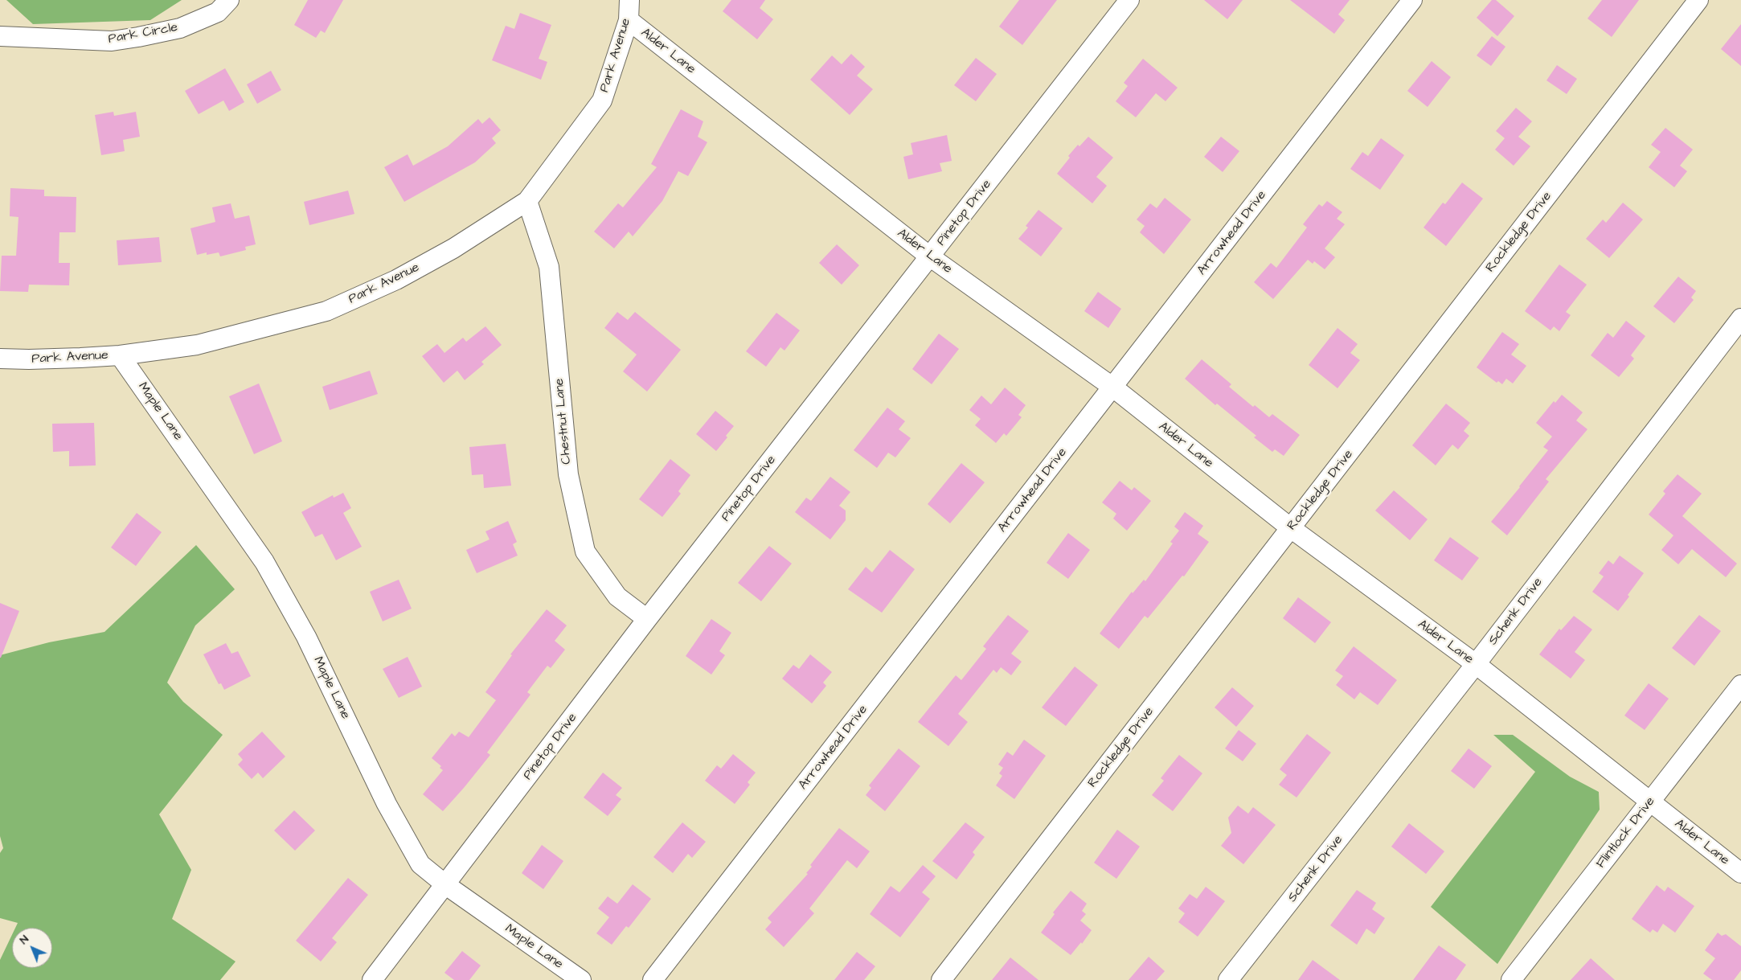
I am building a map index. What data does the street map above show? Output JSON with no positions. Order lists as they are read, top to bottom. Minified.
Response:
{"streets":{"street":["Park Circle","Alder Lane","Park Avenue","Pinetop Drive","Rockledge Drive","Arrowhead Drive","Maple Lane","Chestnut Lane","Schenk Drive","Flintlock Drive"]},"crossings":[["Alder Lane","Park Avenue"],["Alder Lane","Pinetop Drive"],["Alder Lane","Rockledge Drive"],["Alder Lane","Arrowhead Drive"],["Alder Lane","Schenk Drive"],["Alder Lane","Flintlock Drive"],["Park Avenue","Maple Lane"],["Park Avenue","Chestnut Lane"],["Pinetop Drive","Maple Lane"],["Pinetop Drive","Chestnut Lane"]],"north":"top left"}
